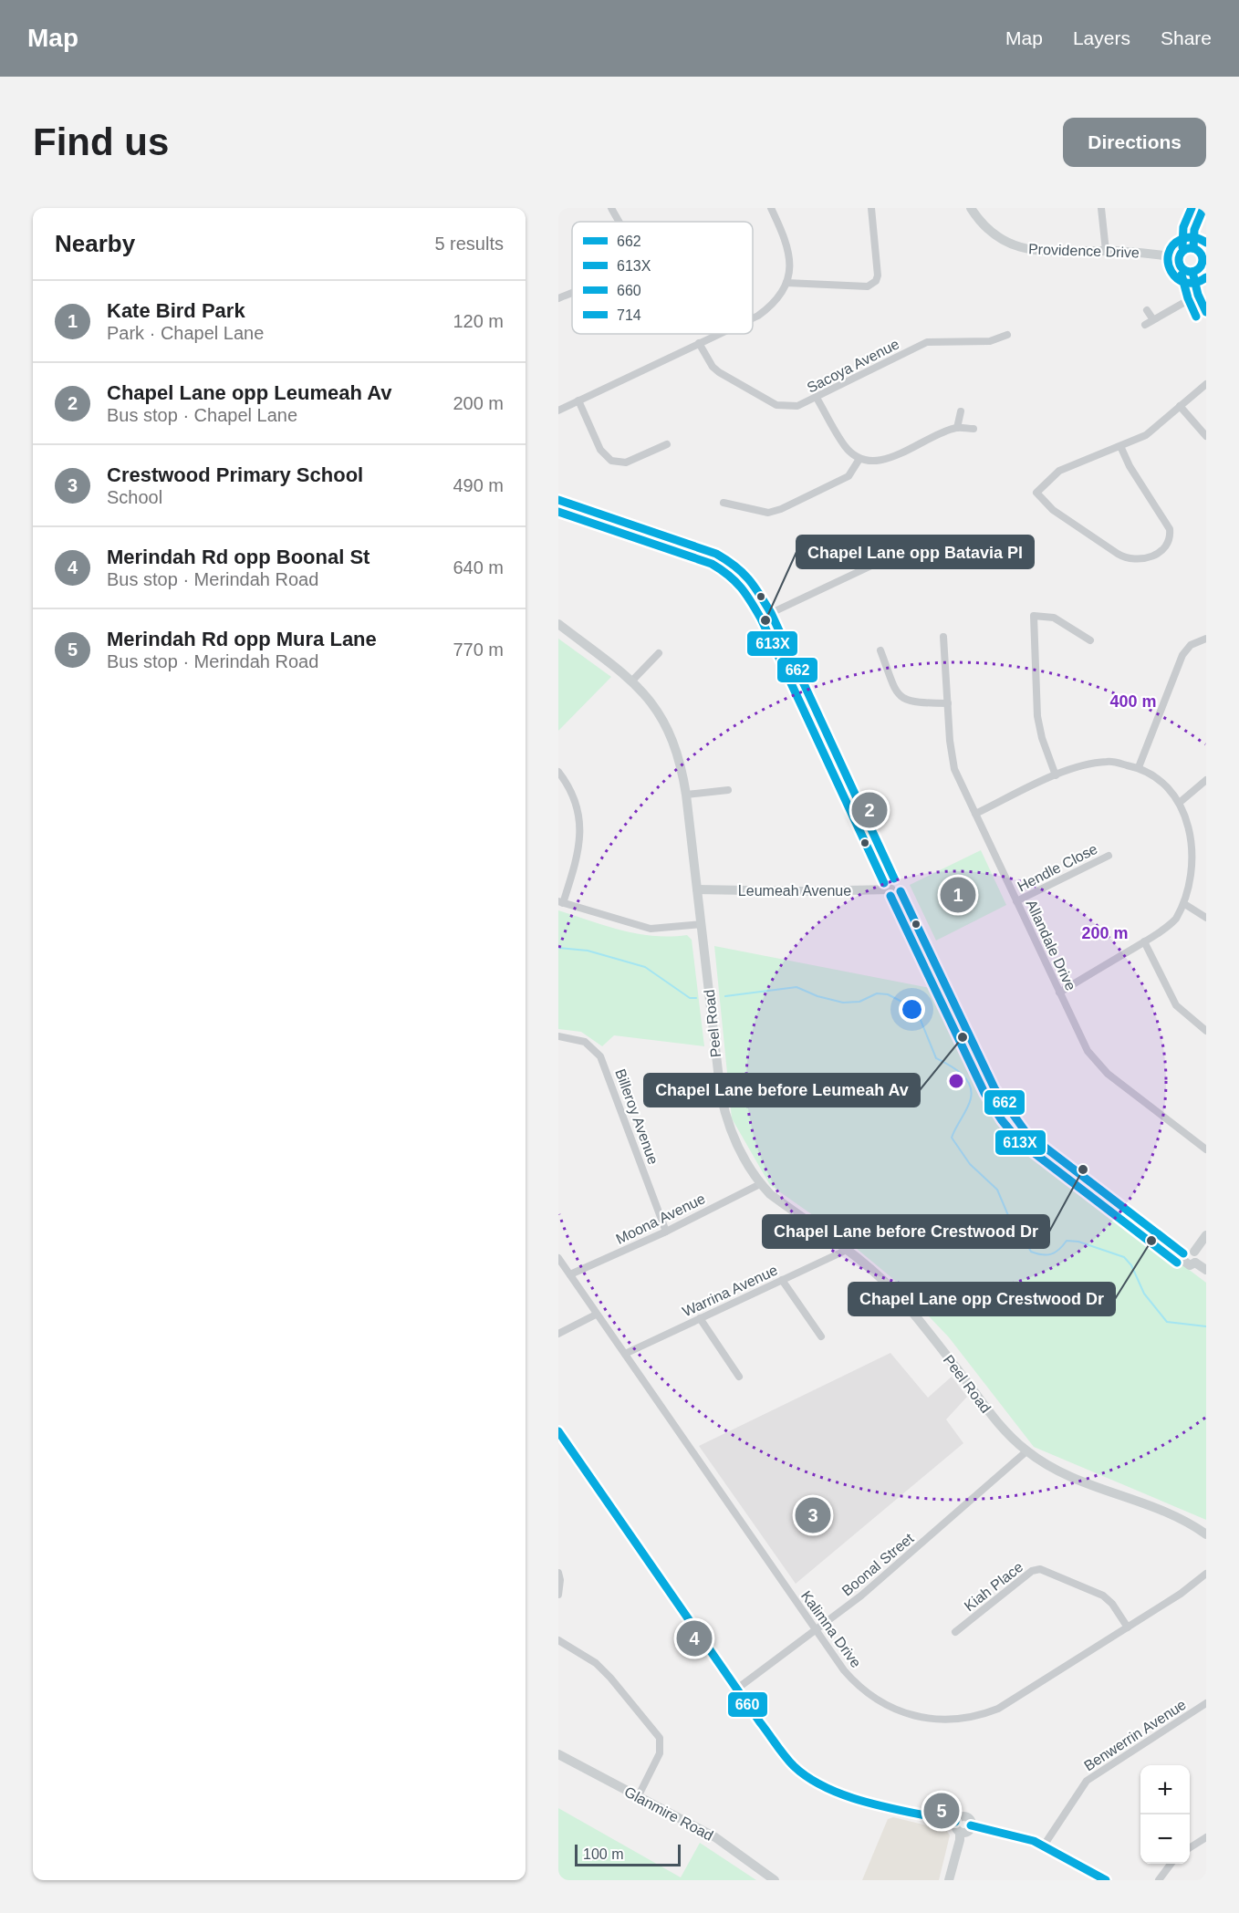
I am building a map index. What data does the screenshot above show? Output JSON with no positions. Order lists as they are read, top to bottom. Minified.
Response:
{"streets":{"street":["Providence Drive","Sacoya Avenue","Hendle Close","Leumeah Avenue","Allandale Drive","Peel Road","Billeroy Avenue","Moona Avenue","Warrina Avenue","Boonal Street","Kiah Place","Kalimna Drive","Benwerrin Avenue","Glanmire Road"]},"crossings":[["Hendle Close","Allandale Drive"],["Leumeah Avenue","Peel Road"],["Peel Road","Moona Avenue"],["Peel Road","Warrina Avenue"],["Peel Road","Boonal Street"],["Billeroy Avenue","Moona Avenue"],["Moona Avenue","Kalimna Drive"],["Warrina Avenue","Kalimna Drive"],["Boonal Street","Kalimna Drive"],["Kiah Place","Kalimna Drive"]],"places":["Chapel Lane opp Batavia Pl","Chapel Lane before Leumeah Av","Chapel Lane before Crestwood Dr","Chapel Lane opp Crestwood Dr"],"lines":["transit line 662","transit line 714","transit line 613X","transit line 660"],"legend":["662","613X","660","714"],"scale_bar":"100 m","page":{"header":"Map","nav":["Map","Layers","Share"],"buttons":"Directions","title":"Find us","heading":["Nearby","5 results"],"list":[{"mark":"1","name":"Kate Bird Park","note":"Park · Chapel Lane","value":"120 m"},{"mark":"2","name":"Chapel Lane opp Leumeah Av","note":"Bus stop · Chapel Lane","value":"200 m"},{"mark":"3","name":"Crestwood Primary School","note":"School","value":"490 m"},{"mark":"4","name":"Merindah Rd opp Boonal St","note":"Bus stop · Merindah Road","value":"640 m"},{"mark":"5","name":"Merindah Rd opp Mura Lane","note":"Bus stop · Merindah Road","value":"770 m"}],"pins":["2","1","3","4","5"],"map_buttons":["+","−"],"scale":"100 m"},"rings":["400 m","200 m"]}
